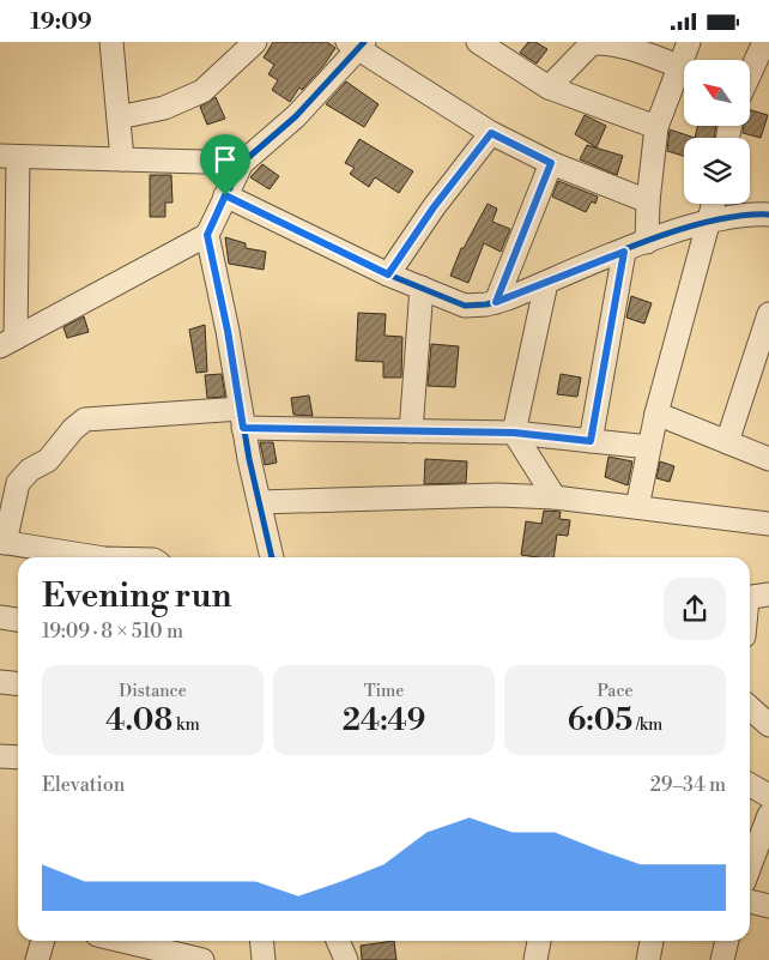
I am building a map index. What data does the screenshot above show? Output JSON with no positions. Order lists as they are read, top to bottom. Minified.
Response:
{"north":"top left","page":{"status":"19:09","heading":["Evening run","19:09 · 8 × 510 m"],"stats":[["Distance","4.08 km"],["Time","24:49"],["Pace","6:05 /km"]],"chart":["Elevation","29–34 m"]}}
